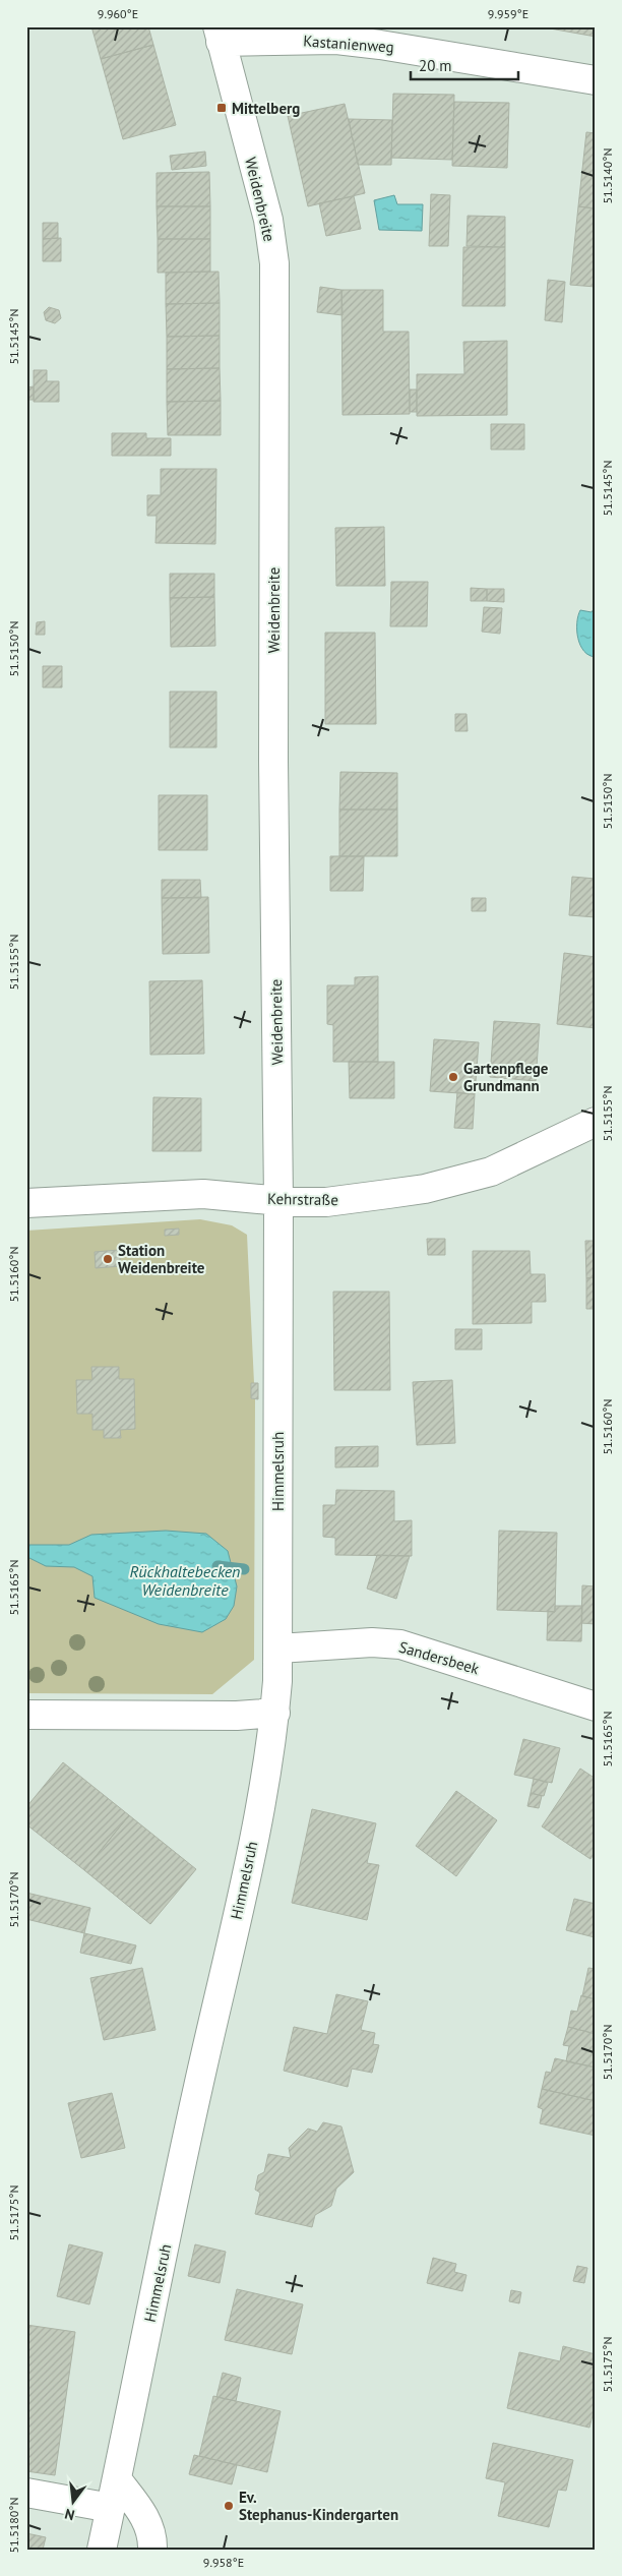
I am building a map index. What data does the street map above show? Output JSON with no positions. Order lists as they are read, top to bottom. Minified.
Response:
{"streets":{"street":["Kastanienweg","Weidenbreite","Kehrstraße","Himmelsruh","Sandersbeek"]},"crossings":[["Kastanienweg","Weidenbreite"],["Weidenbreite","Kehrstraße"],["Weidenbreite","Himmelsruh"],["Kehrstraße","Himmelsruh"],["Himmelsruh","Sandersbeek"]],"water":["Rückhaltebecken Weidenbreite"],"places":{"transit":["Mittelberg"],"other":["Gartenpflege Grundmann","Station Weidenbreite","Ev. Stephanus-Kindergarten"]},"scale_bar":"20 m","north":"bottom","coordinates":["9.960°E","9.959°E","51.5140°N","51.5145°N","51.5150°N","51.5155°N","51.5160°N","51.5165°N","51.5170°N","51.5175°N","51.5180°N","9.958°E"]}
